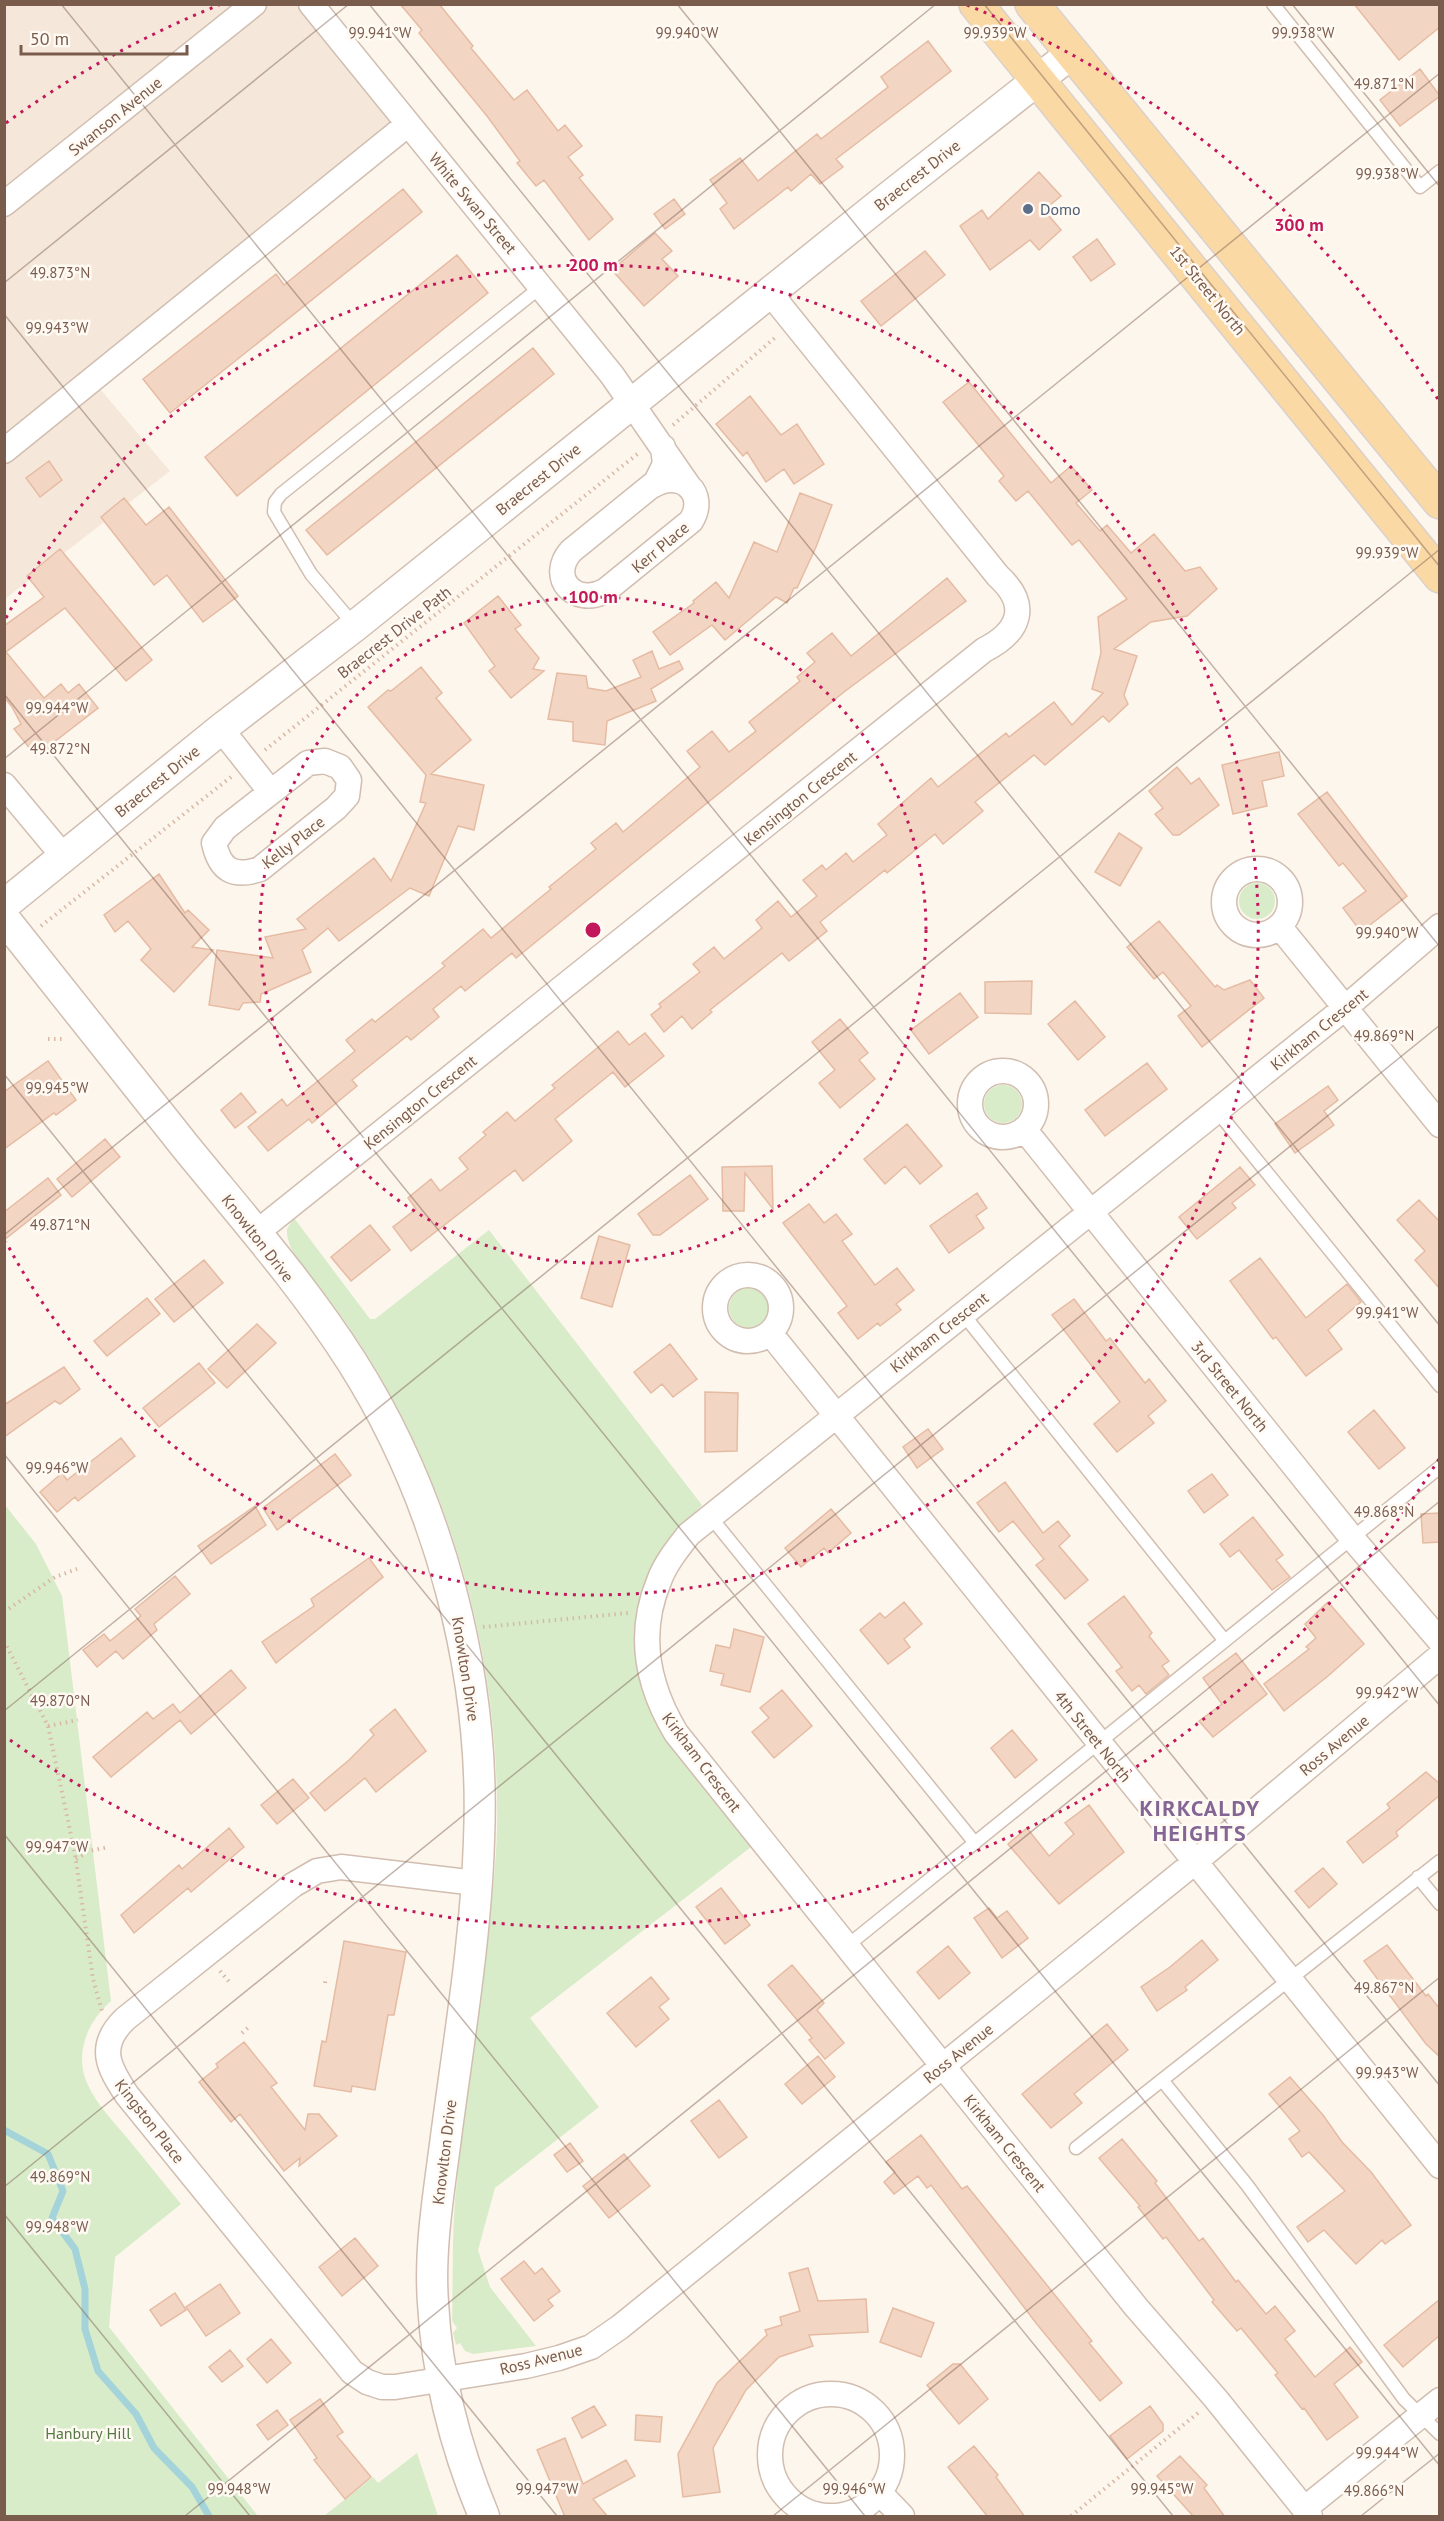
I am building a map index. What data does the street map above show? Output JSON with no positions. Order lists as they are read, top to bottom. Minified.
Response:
{"streets":{"main road":["1st Street North"],"street":["Swanson Avenue","Braecrest Drive","White Swan Street","Kerr Place","Kensington Crescent","Kelly Place","Kirkham Crescent","Knowlton Drive","3rd Street North","4th Street North","Ross Avenue","Kingston Place"],"path":["Braecrest Drive Path"]},"crossings":[["Braecrest Drive","White Swan Street"],["Braecrest Drive","1st Street North"],["Braecrest Drive","Kerr Place"],["Braecrest Drive","Kensington Crescent"],["White Swan Street","Kerr Place"],["Kerr Place","Braecrest Drive Path"],["Braecrest Drive Path","Kensington Crescent"],["Braecrest Drive Path","Knowlton Drive"],["Kensington Crescent","Knowlton Drive"],["Kirkham Crescent","3rd Street North"],["Kirkham Crescent","4th Street North"],["Kirkham Crescent","Ross Avenue"],["Knowlton Drive","Ross Avenue"],["Knowlton Drive","Kingston Place"],["4th Street North","Ross Avenue"],["Ross Avenue","Kingston Place"]],"districts":["KIRKCALDY HEIGHTS"],"parks":["Hanbury Hill"],"places":["Domo"],"scale_bar":"50 m","coordinates":["99.941°W","99.940°W","99.939°W","99.938°W","49.871°N","49.873°N","99.943°W","99.944°W","49.872°N","49.869°N","99.945°W","99.946°W","49.868°N","99.942°W","49.870°N","99.947°W","49.867°N","99.948°W","49.866°N"],"rings":["300 m","200 m","100 m"]}
